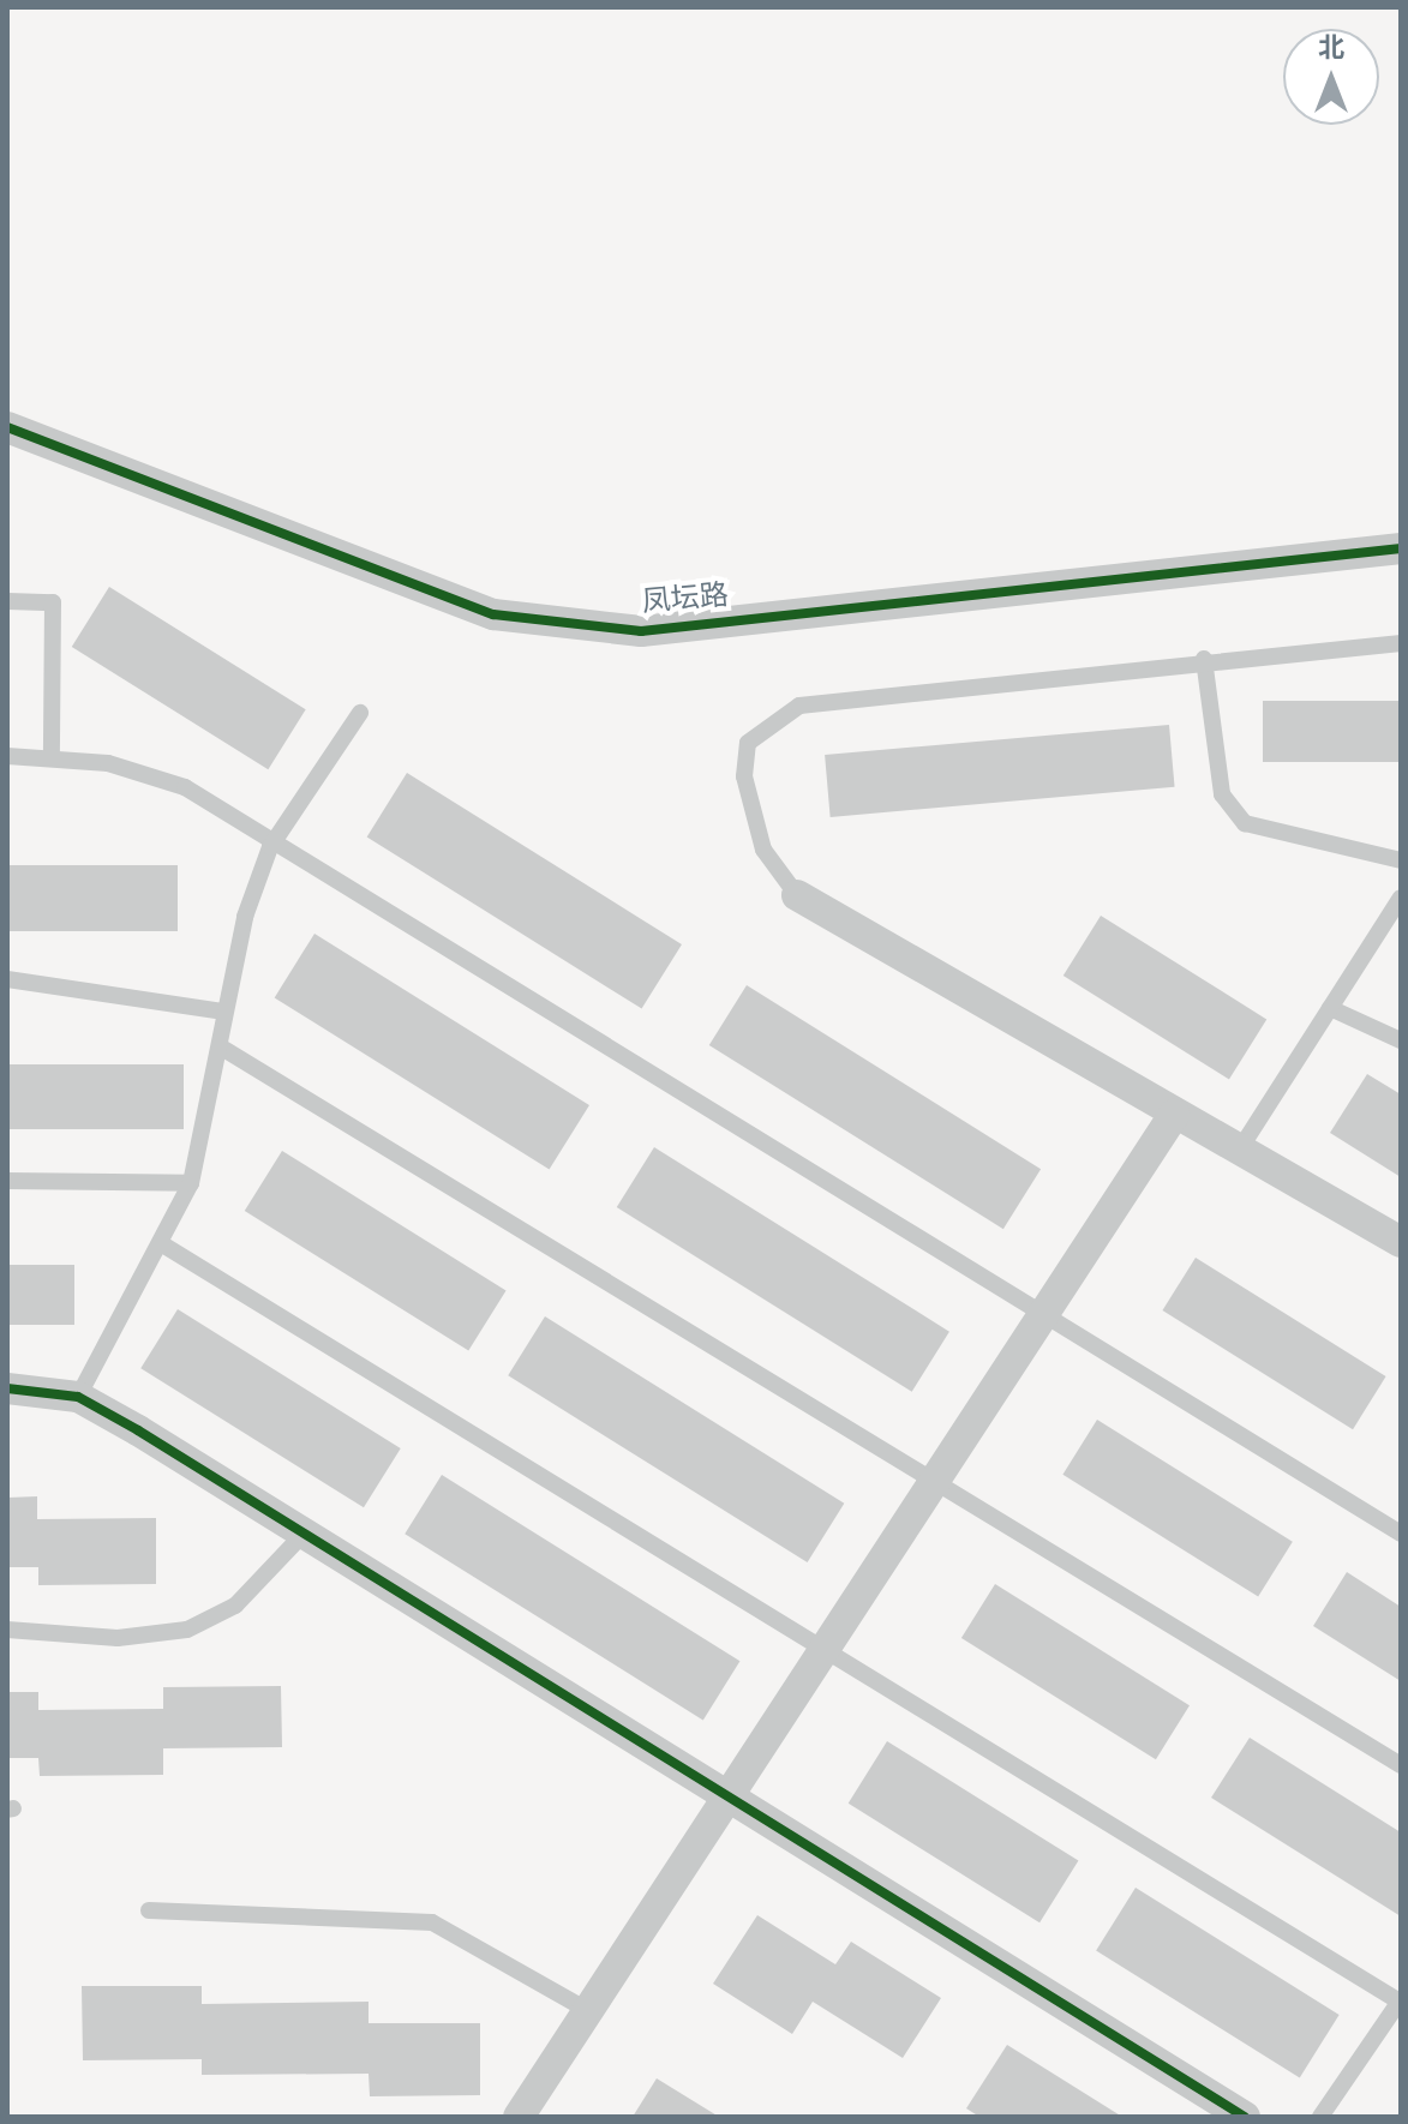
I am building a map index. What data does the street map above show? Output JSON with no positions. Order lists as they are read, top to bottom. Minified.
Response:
{"streets":{"street":["凤坛路"]},"north":"top"}
